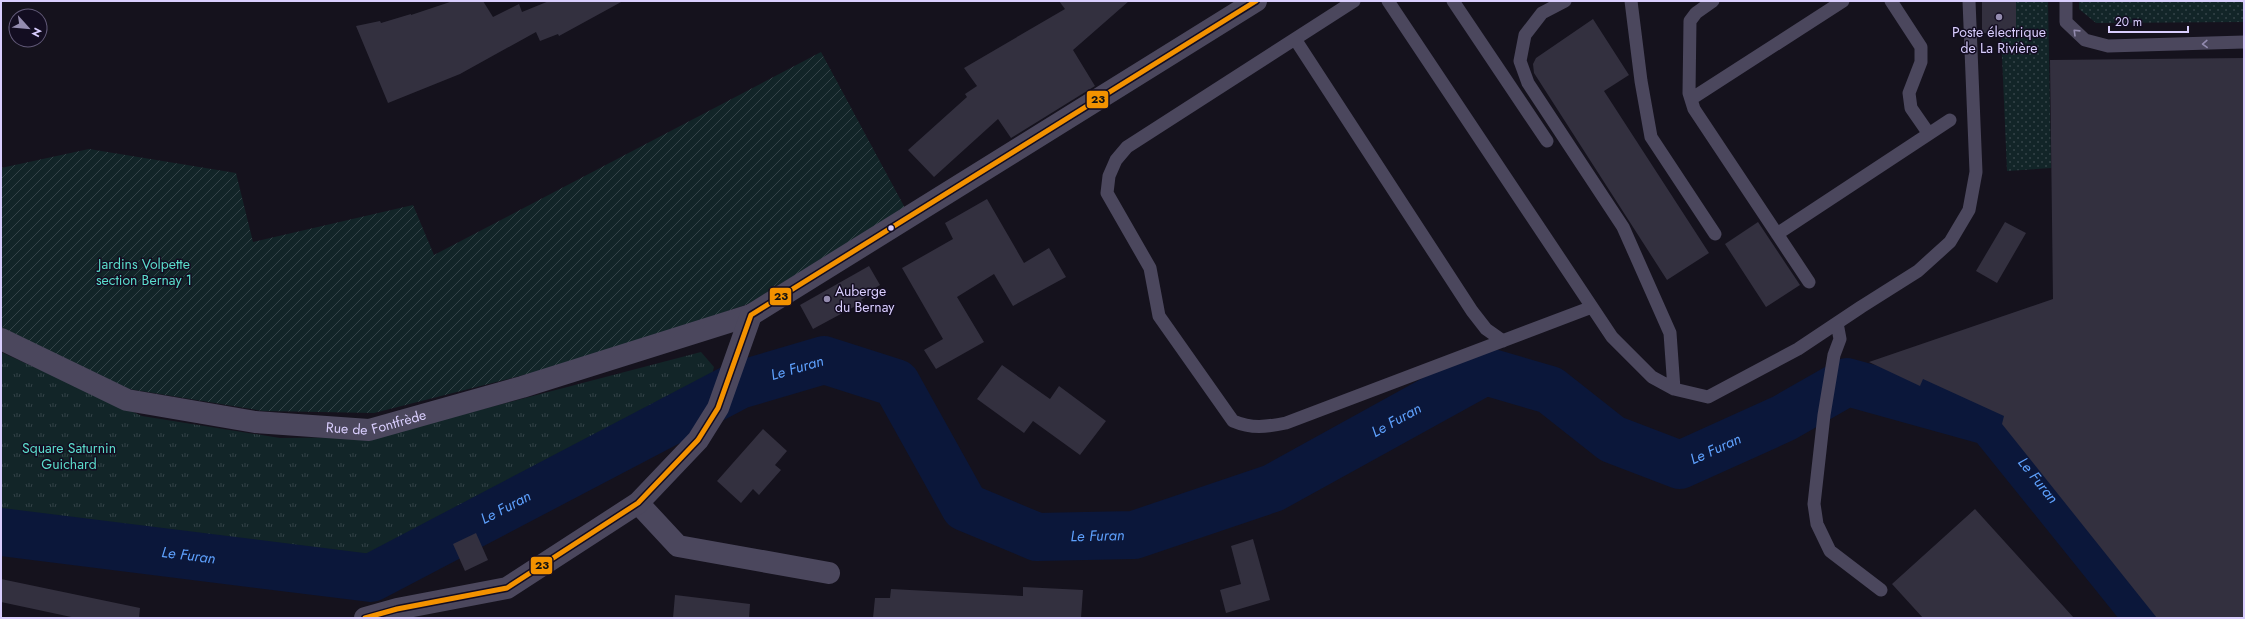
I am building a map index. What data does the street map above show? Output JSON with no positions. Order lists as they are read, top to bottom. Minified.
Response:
{"streets":{"street":["Rue de Fontfrède"]},"water":["Le Furan"],"parks":["Jardins Volpette section Bernay 1","Square Saturnin Guichard"],"places":["Poste électrique de La Rivière","Auberge du Bernay"],"lines":["transit line 23"],"scale_bar":"20 m","north":"bottom right"}
